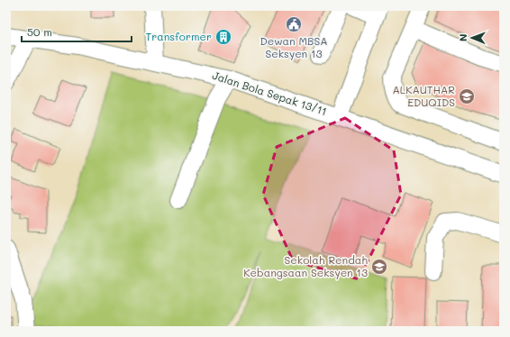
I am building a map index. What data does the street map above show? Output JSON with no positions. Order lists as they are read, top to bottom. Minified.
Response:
{"streets":{"street":["Jalan Bola Sepak 13/11"]},"places":{"public building":["Dewan MBSA Seksyen 13"],"building":["Transformer"],"school or university":["ALKAUTHAR EDUQIDS","Sekolah Rendah Kebangsaan Seksyen 13"]},"scale_bar":"50 m","north":"left"}
